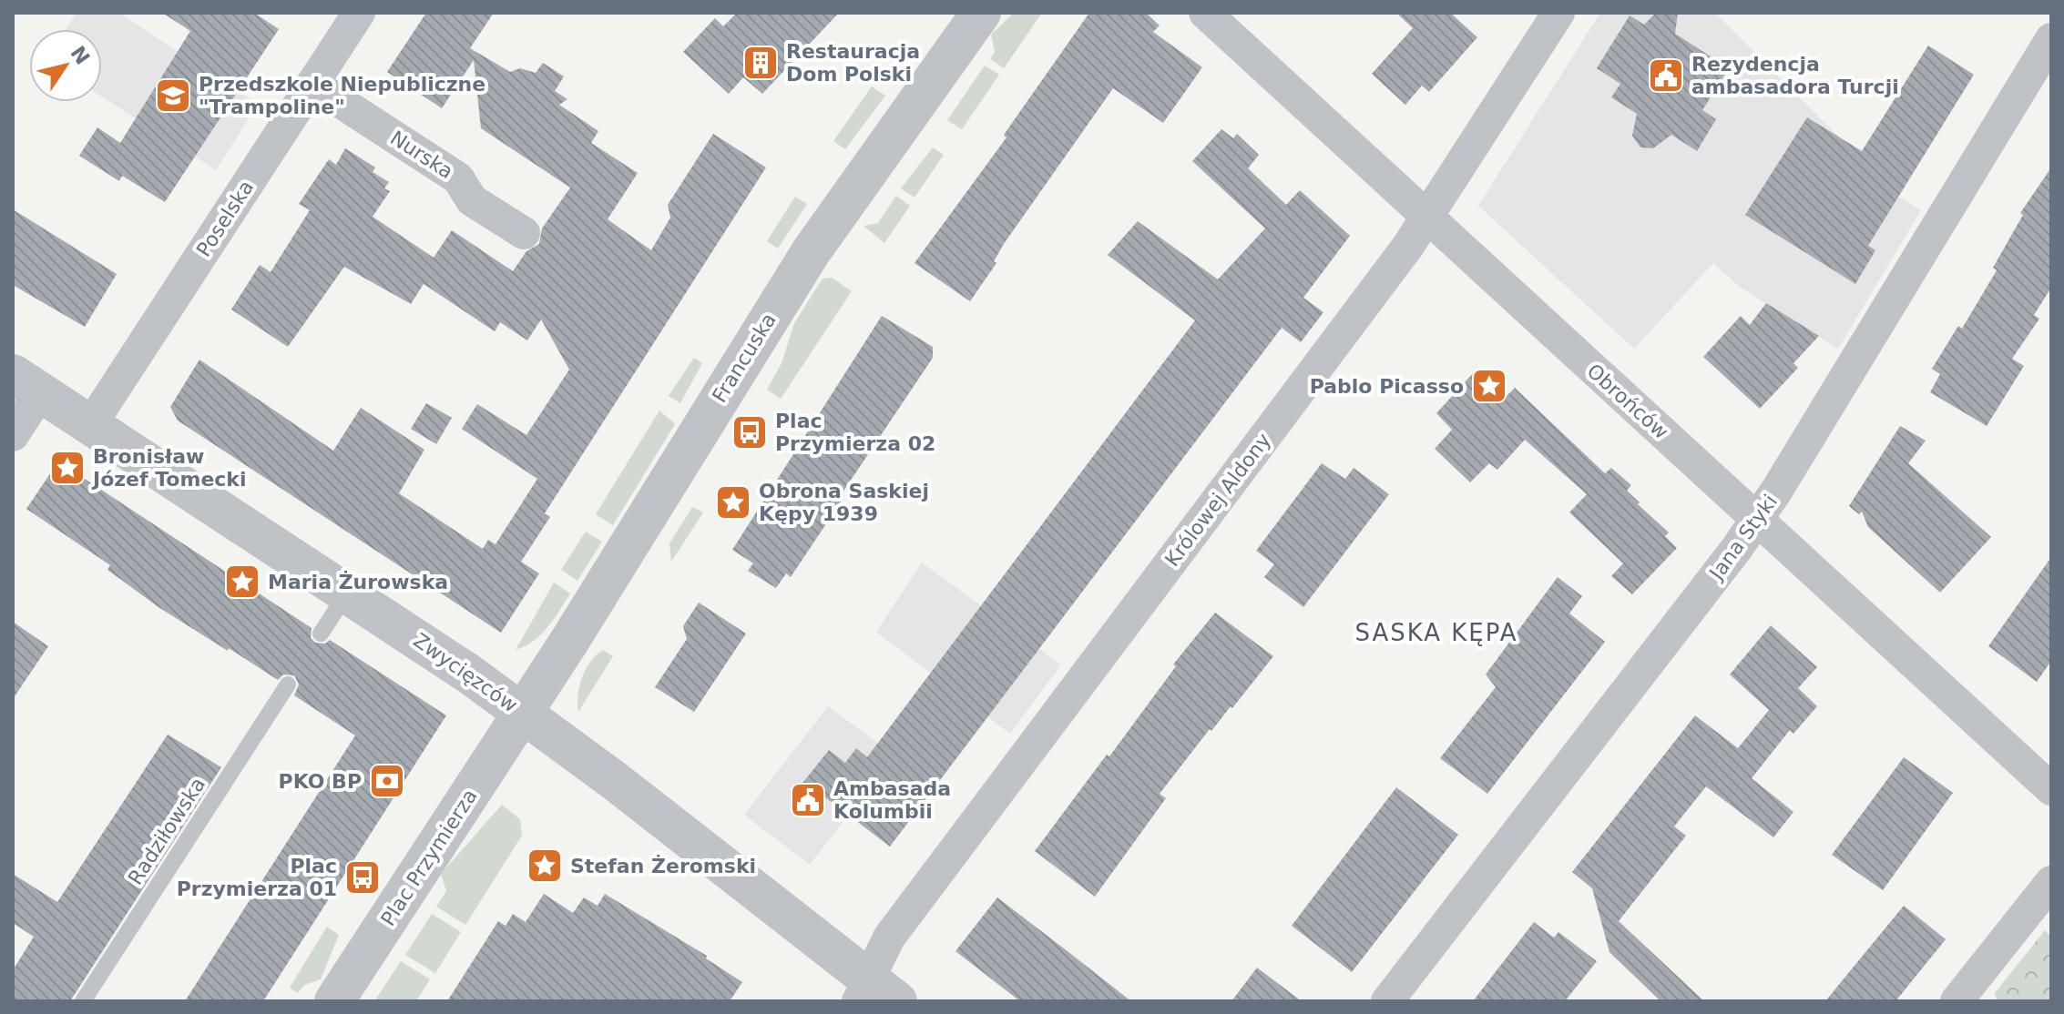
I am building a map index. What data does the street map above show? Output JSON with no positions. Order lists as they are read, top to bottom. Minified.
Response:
{"streets":{"street":["Nurska","Poselska","Francuska","Obrońców","Królowej Aldony","Jana Styki","Zwycięzców","Plac Przymierza"],"lane":["Radziłowska"]},"crossings":[["Nurska","Poselska"],["Poselska","Zwycięzców"],["Francuska","Zwycięzców"],["Francuska","Plac Przymierza"],["Obrońców","Królowej Aldony"],["Obrońców","Jana Styki"],["Królowej Aldony","Zwycięzców"],["Zwycięzców","Plac Przymierza"]],"districts":["SASKA KĘPA"],"places":{"building":["Restauracja Dom Polski"],"public building":["Rezydencja ambasadora Turcji","Ambasada Kolumbii"],"school or university":["Przedszkole Niepubliczne \"Trampoline\""],"place":["Pablo Picasso","Bronisław Józef Tomecki","Obrona Saskiej Kępy 1939","Maria Żurowska","Stefan Żeromski"],"bus stop":["Plac Przymierza 02","Plac Przymierza 01"],"bank":["PKO BP"]},"north":"top right"}
